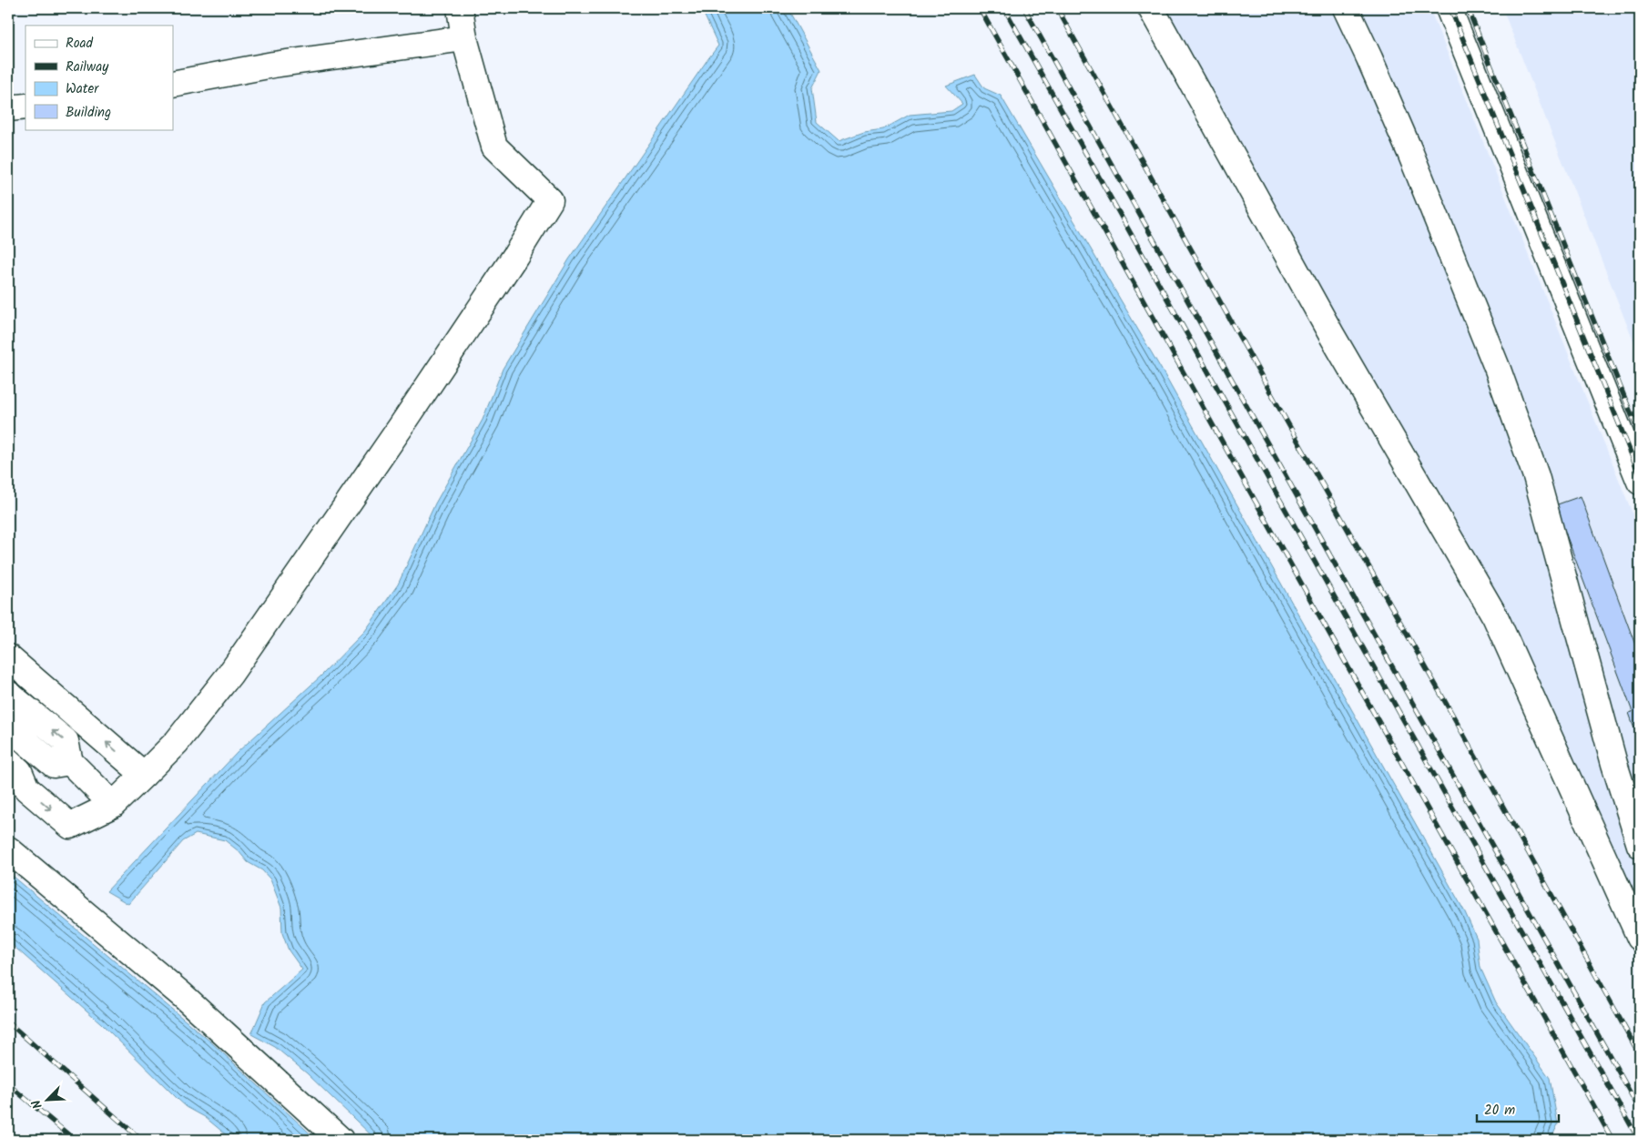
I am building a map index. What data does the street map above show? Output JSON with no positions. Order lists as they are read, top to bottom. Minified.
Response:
{"legend":["Road","Railway","Water","Building"],"scale_bar":"20 m","north":"bottom left"}
